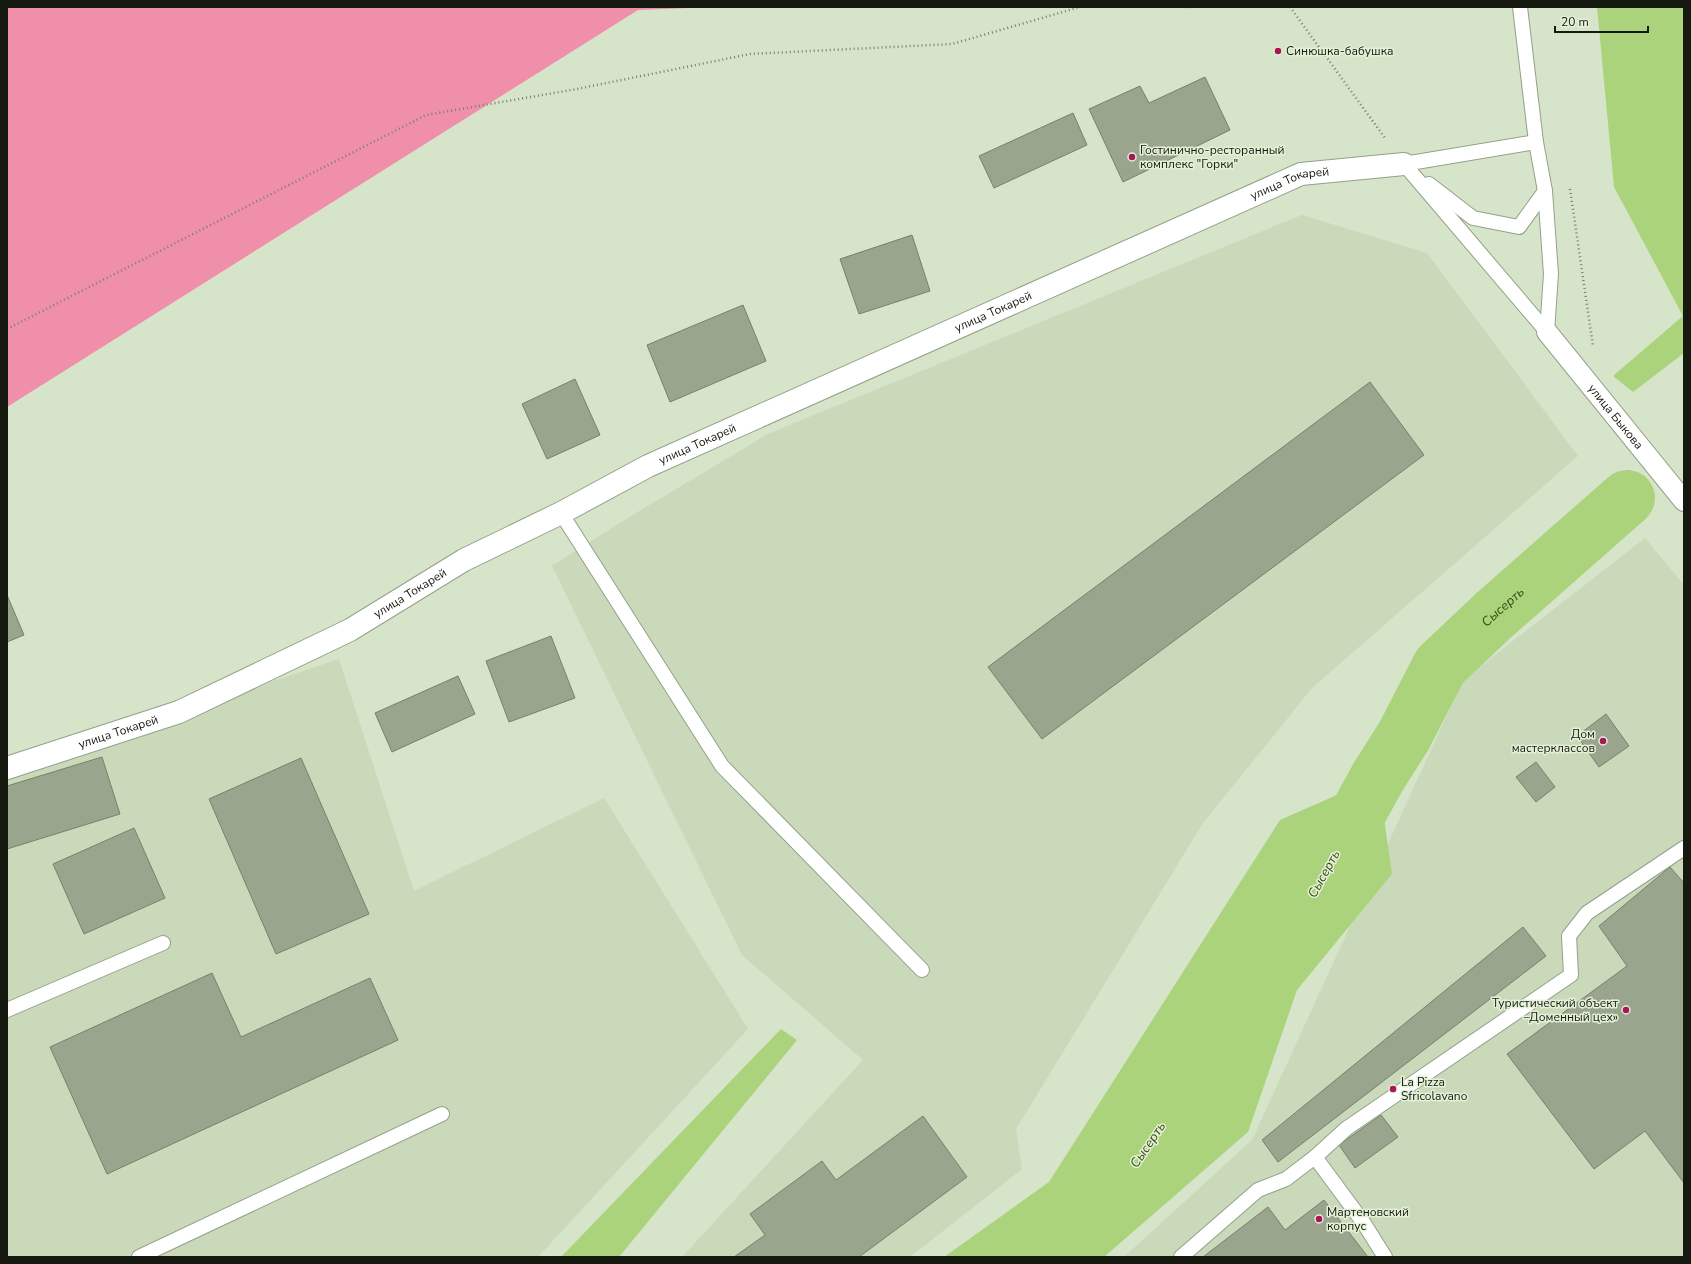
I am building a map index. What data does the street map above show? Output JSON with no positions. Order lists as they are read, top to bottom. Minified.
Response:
{"streets":{"street":["улица Токарей","улица Быкова"]},"water":["Сысерть"],"places":["Синюшка-бабушка","Гостинично-ресторанный комплекс \"Горки\"","Дом мастерклассов","Туристический объект –Доменный цех»","La Pizza Sfricolavano","Мартеновский корпус"],"scale_bar":"20 m"}
